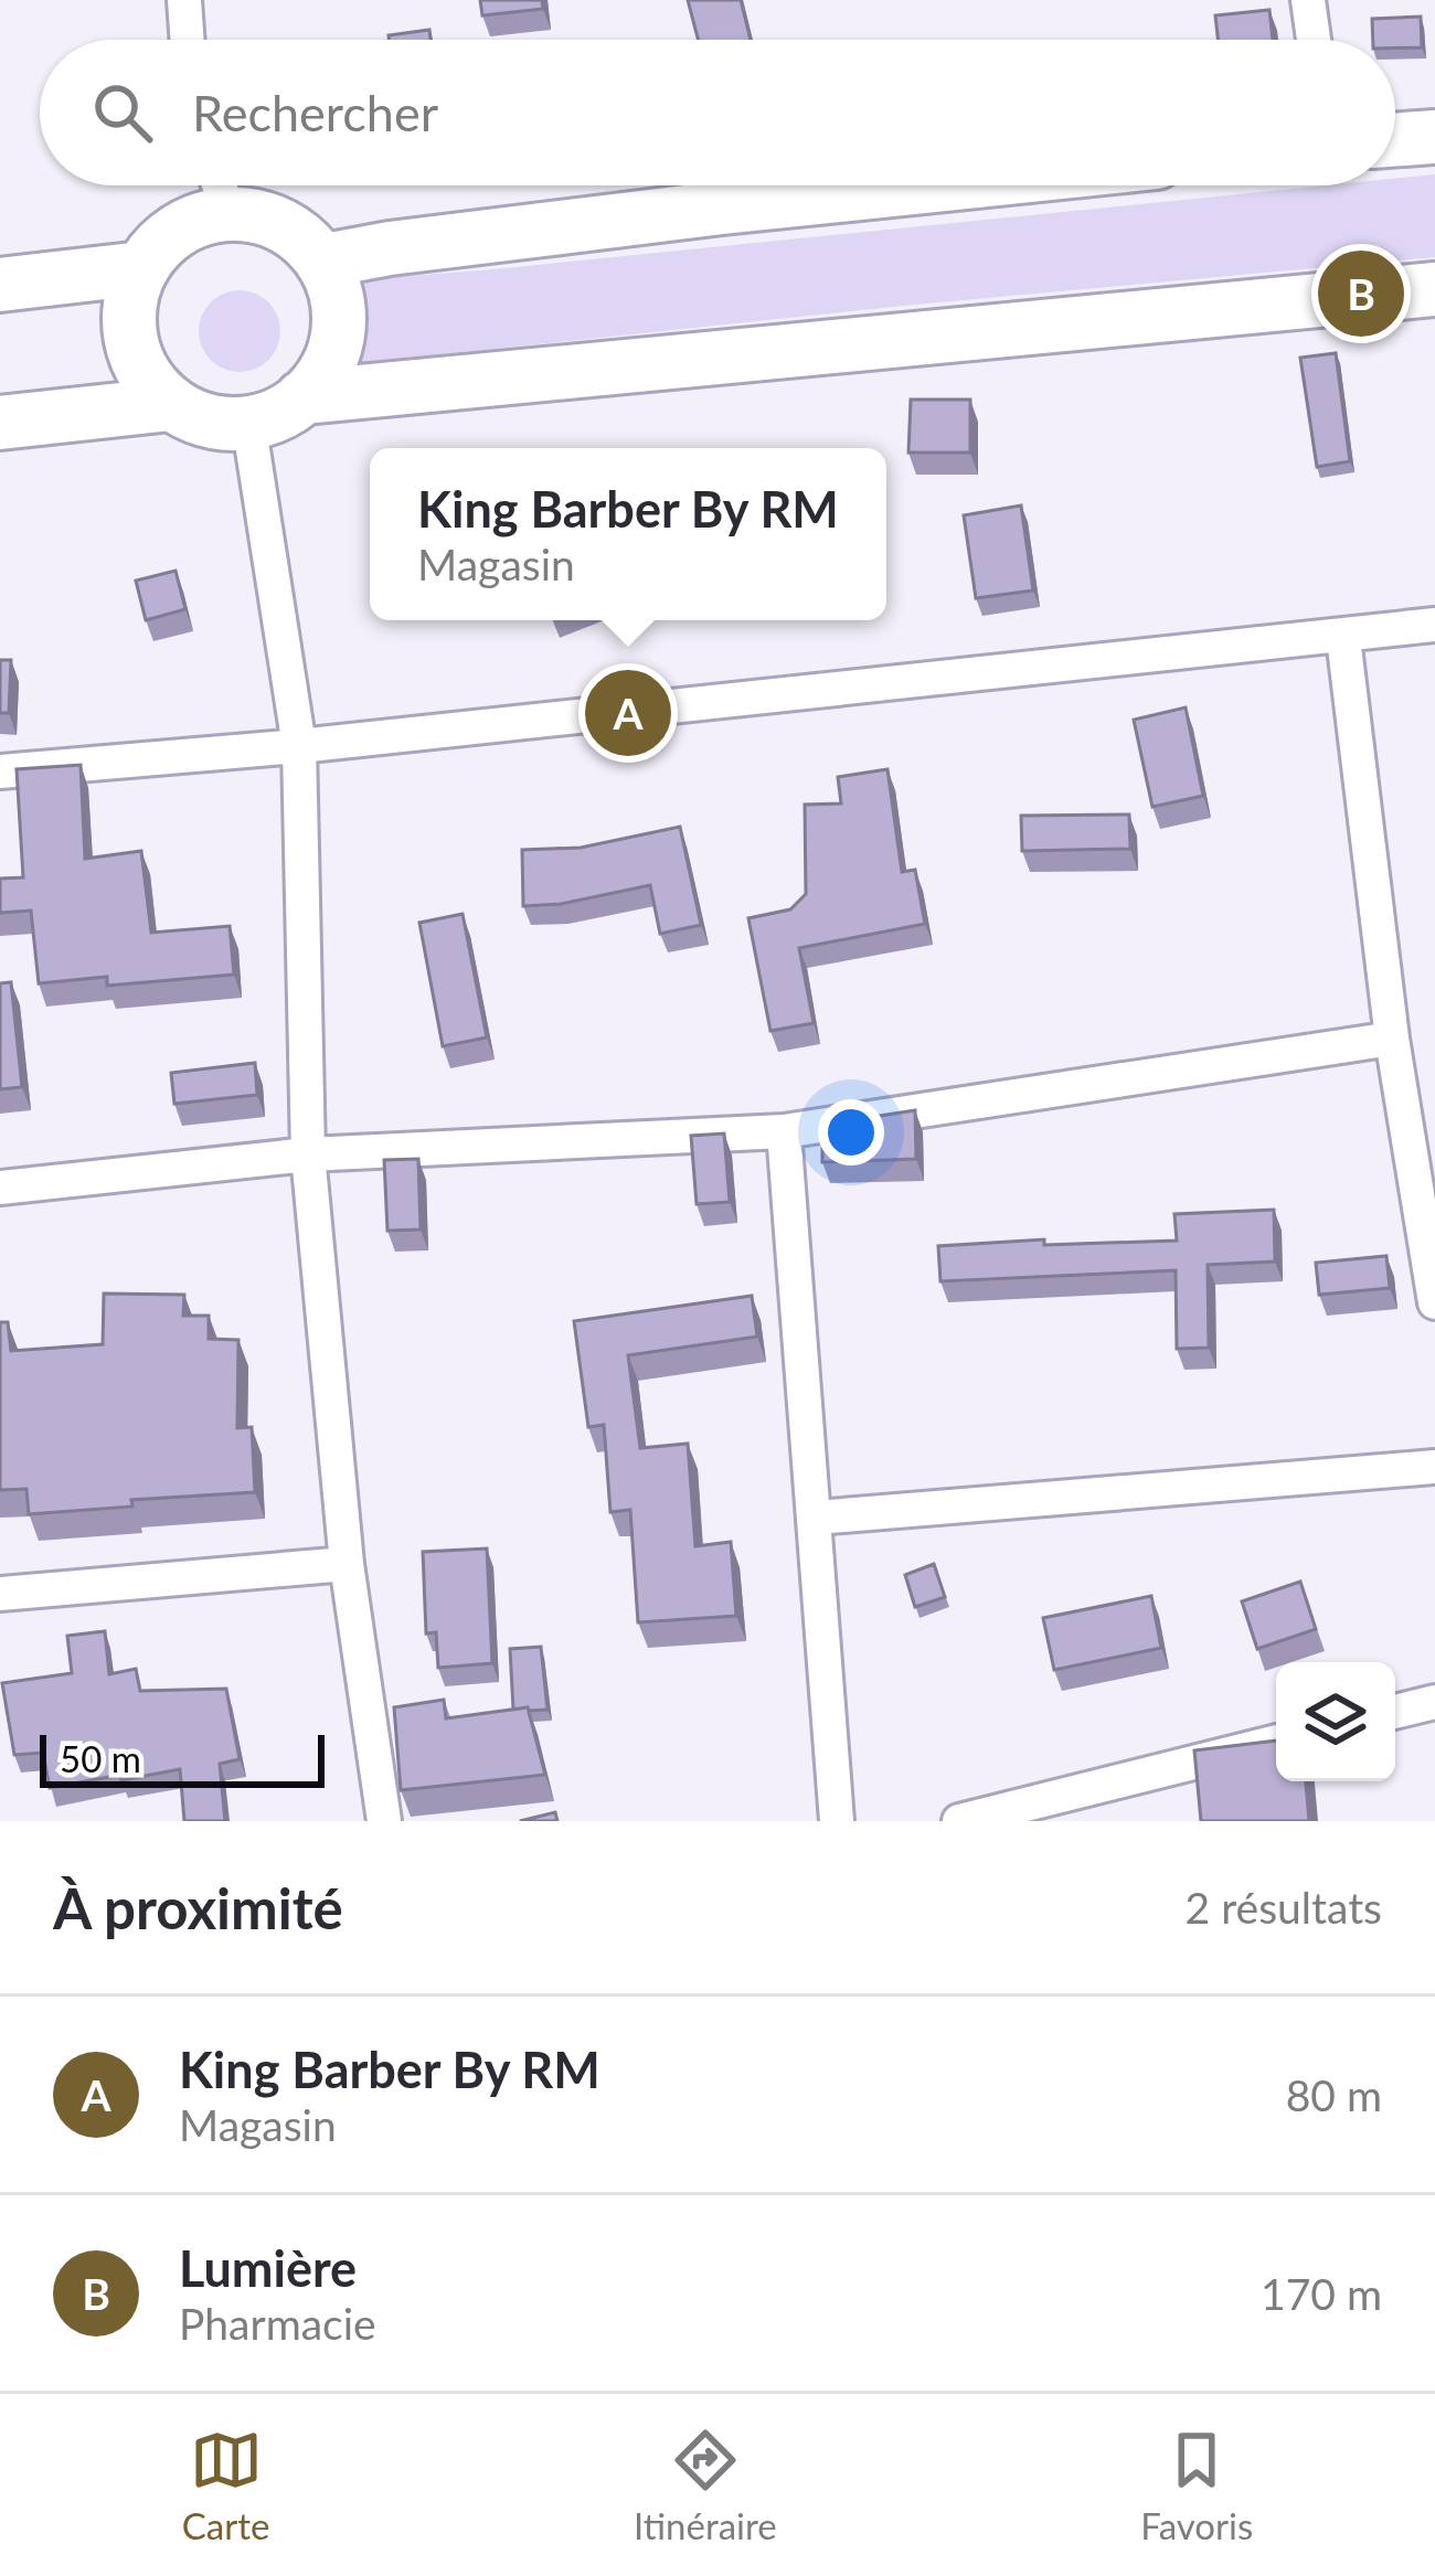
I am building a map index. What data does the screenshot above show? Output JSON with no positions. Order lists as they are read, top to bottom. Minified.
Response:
{"scale_bar":"50 m","page":{"search":"Rechercher","pins":["B","A"],"popup":["King Barber By RM","Magasin"],"scale":"50 m","heading":["À proximité","2 résultats"],"list":[{"mark":"A","name":"King Barber By RM","note":"Magasin","value":"80 m"},{"mark":"B","name":"Lumière","note":"Pharmacie","value":"170 m"}],"nav":["Carte","Itinéraire","Favoris"]}}
